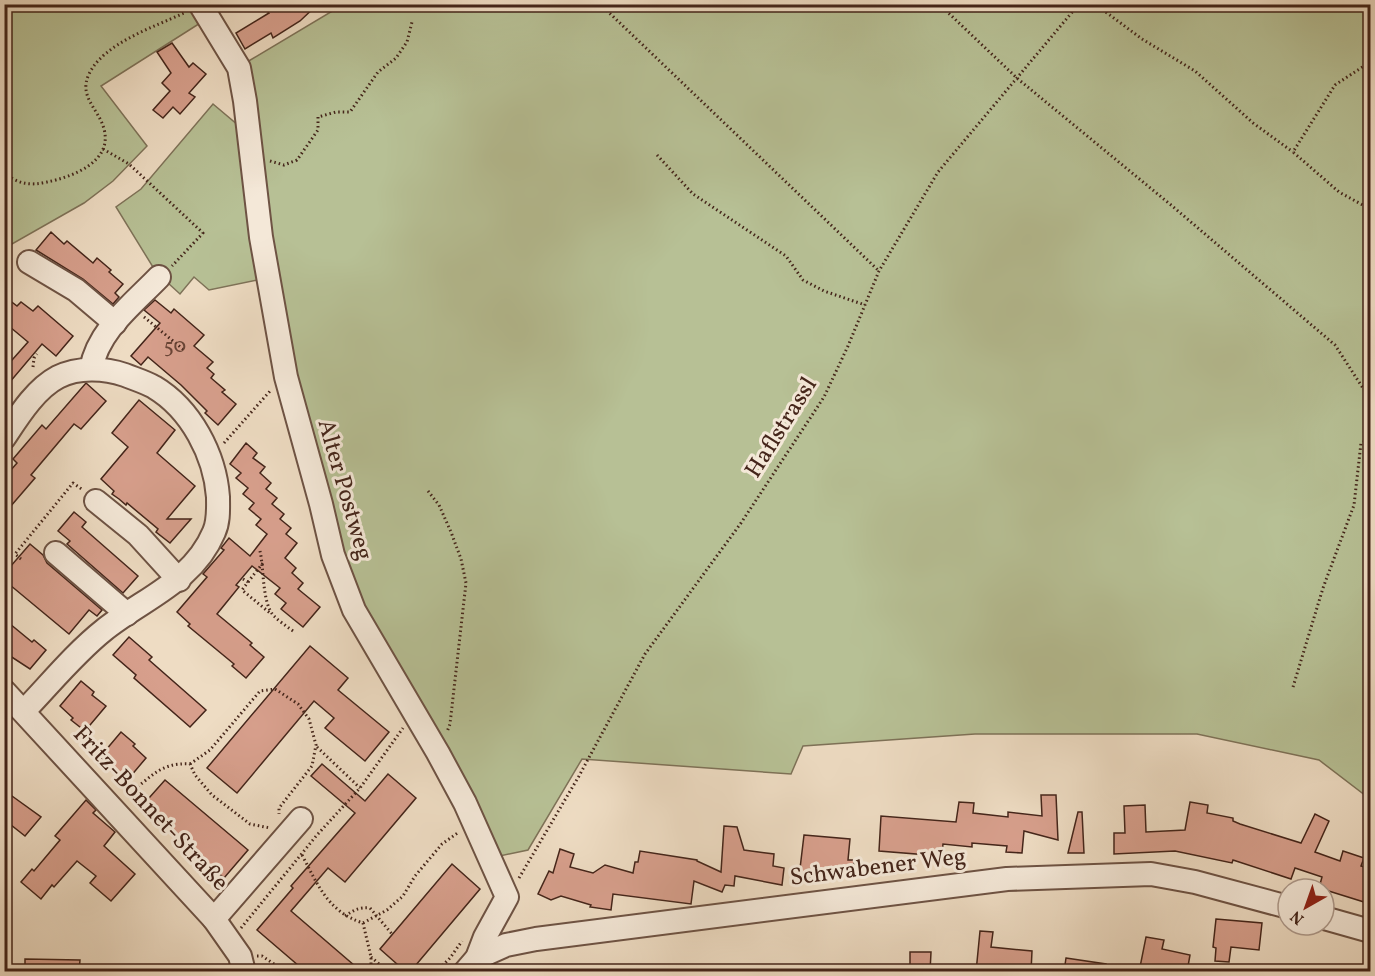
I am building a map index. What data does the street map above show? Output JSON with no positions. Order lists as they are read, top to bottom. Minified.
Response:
{"streets":{"street":["Alter Postweg","Fritz-Bonnet-Straße","Schwabener Weg"],"path":["Haflstrassl"]},"crossings":[["Alter Postweg","Schwabener Weg"]],"house_numbers":["50"],"north":"bottom left"}
